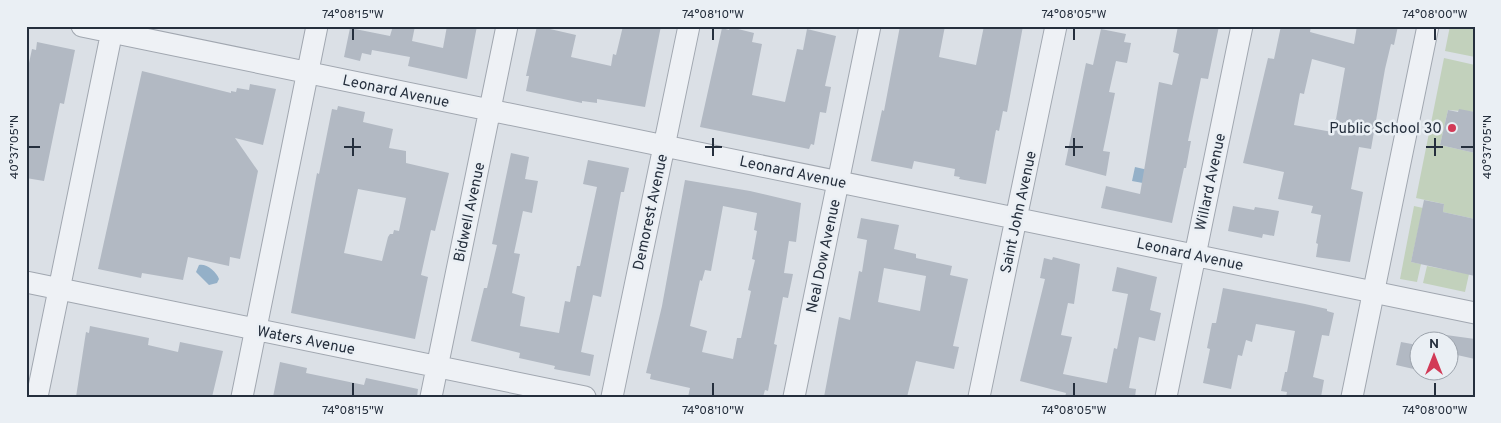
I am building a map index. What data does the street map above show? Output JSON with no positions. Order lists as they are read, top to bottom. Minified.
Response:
{"streets":{"street":["Leonard Avenue","Willard Avenue","Bidwell Avenue","Demorest Avenue","Saint John Avenue","Neal Dow Avenue","Waters Avenue"]},"crossings":[["Leonard Avenue","Willard Avenue"],["Leonard Avenue","Bidwell Avenue"],["Leonard Avenue","Demorest Avenue"],["Leonard Avenue","Saint John Avenue"],["Leonard Avenue","Neal Dow Avenue"],["Bidwell Avenue","Waters Avenue"]],"places":["Public School 30"],"north":"top","coordinates":["74°08'15\"W","74°08'10\"W","74°08'05\"W","74°08'00\"W","40°37'05\"N"]}
